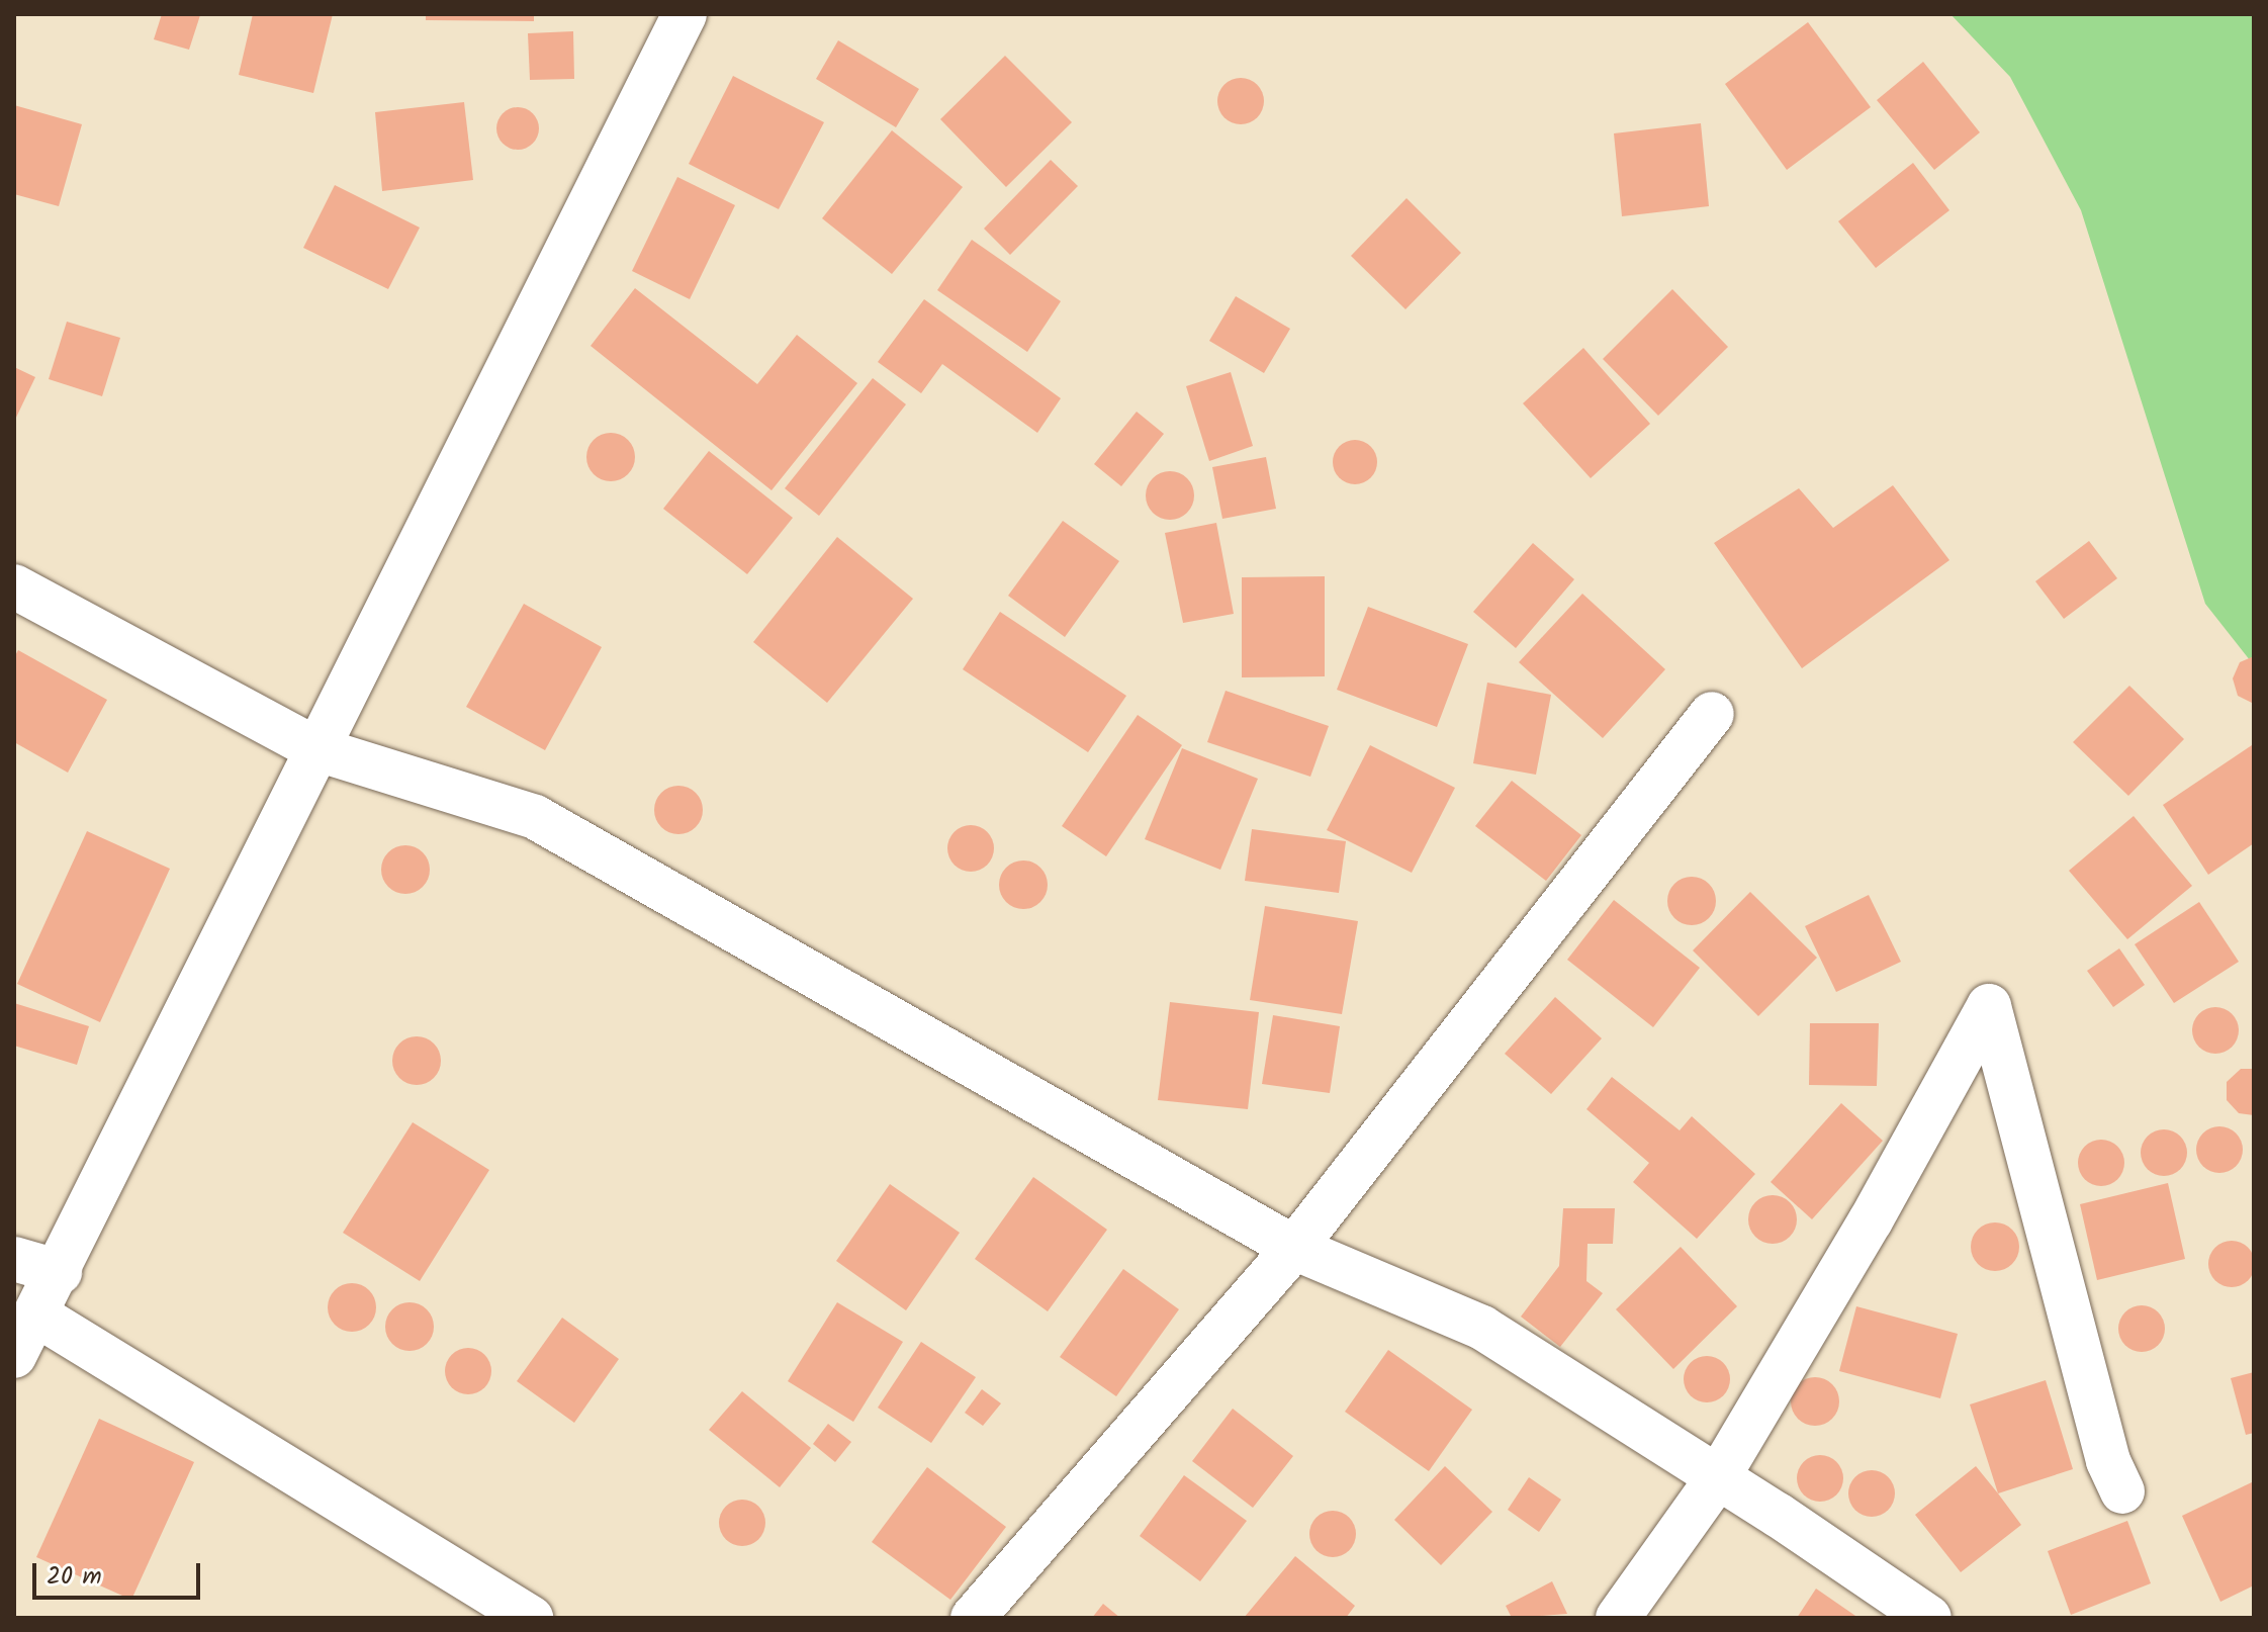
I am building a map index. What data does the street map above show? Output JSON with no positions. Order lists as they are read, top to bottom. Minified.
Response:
{"scale_bar":"20 m"}
